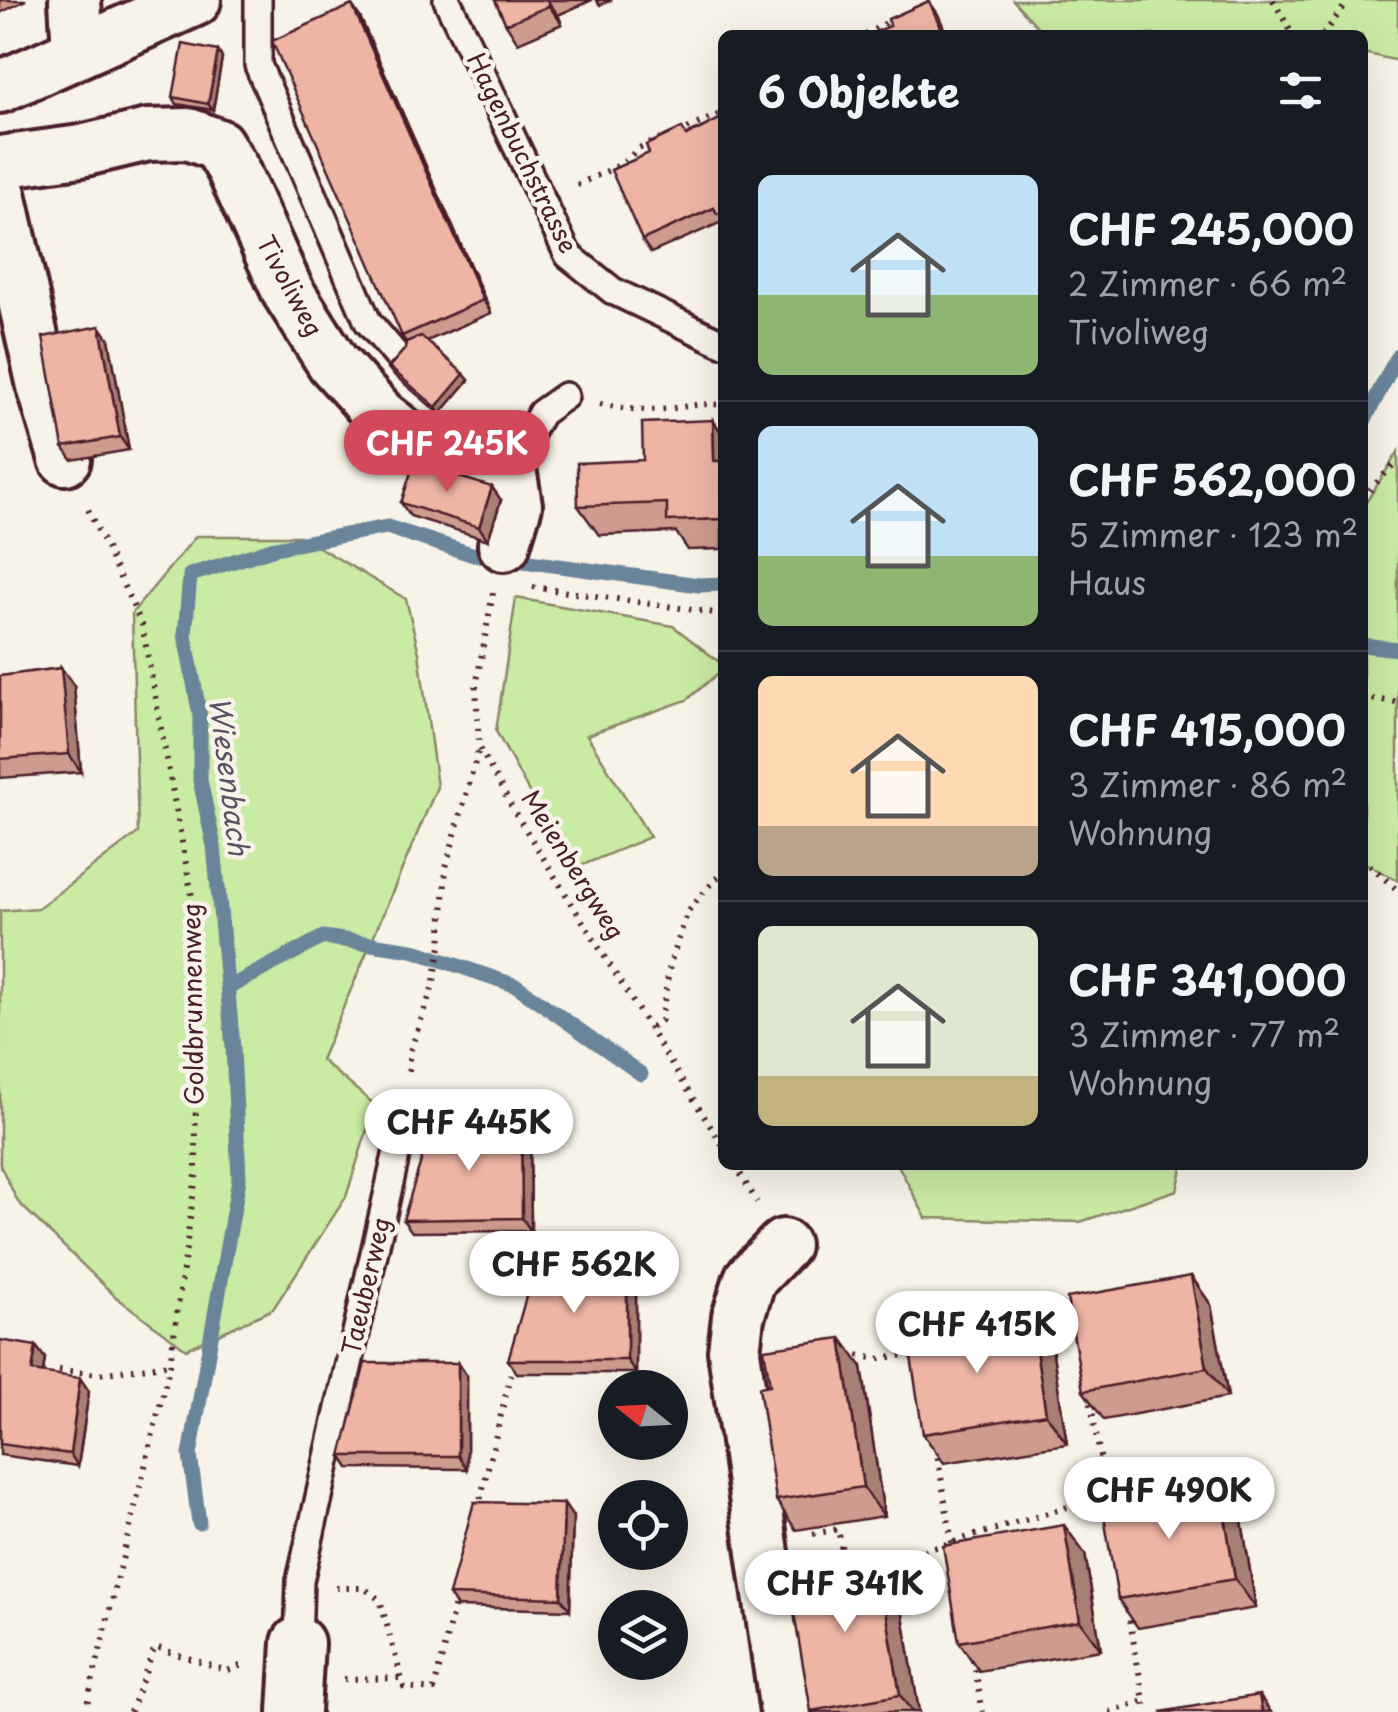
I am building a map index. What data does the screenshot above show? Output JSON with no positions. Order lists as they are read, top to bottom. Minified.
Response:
{"streets":{"street":["Tivoliweg","Taeuberweg"],"lane":["Hagenbuchstrasse"],"path":["Meienbergweg","Goldbrunnenweg"]},"water":["Wiesenbach"],"north":"left","page":{"heading":"6 Objekte","list":[{"name":"CHF 245,000","note":"2 Zimmer · 66 m² · Tivoliweg"},{"name":"CHF 562,000","note":"5 Zimmer · 123 m² · Haus"},{"name":"CHF 415,000","note":"3 Zimmer · 86 m² · Wohnung"},{"name":"CHF 341,000","note":"3 Zimmer · 77 m² · Wohnung"}],"price":["CHF 245K","CHF 445K","CHF 562K","CHF 415K","CHF 490K","CHF 341K"]}}
